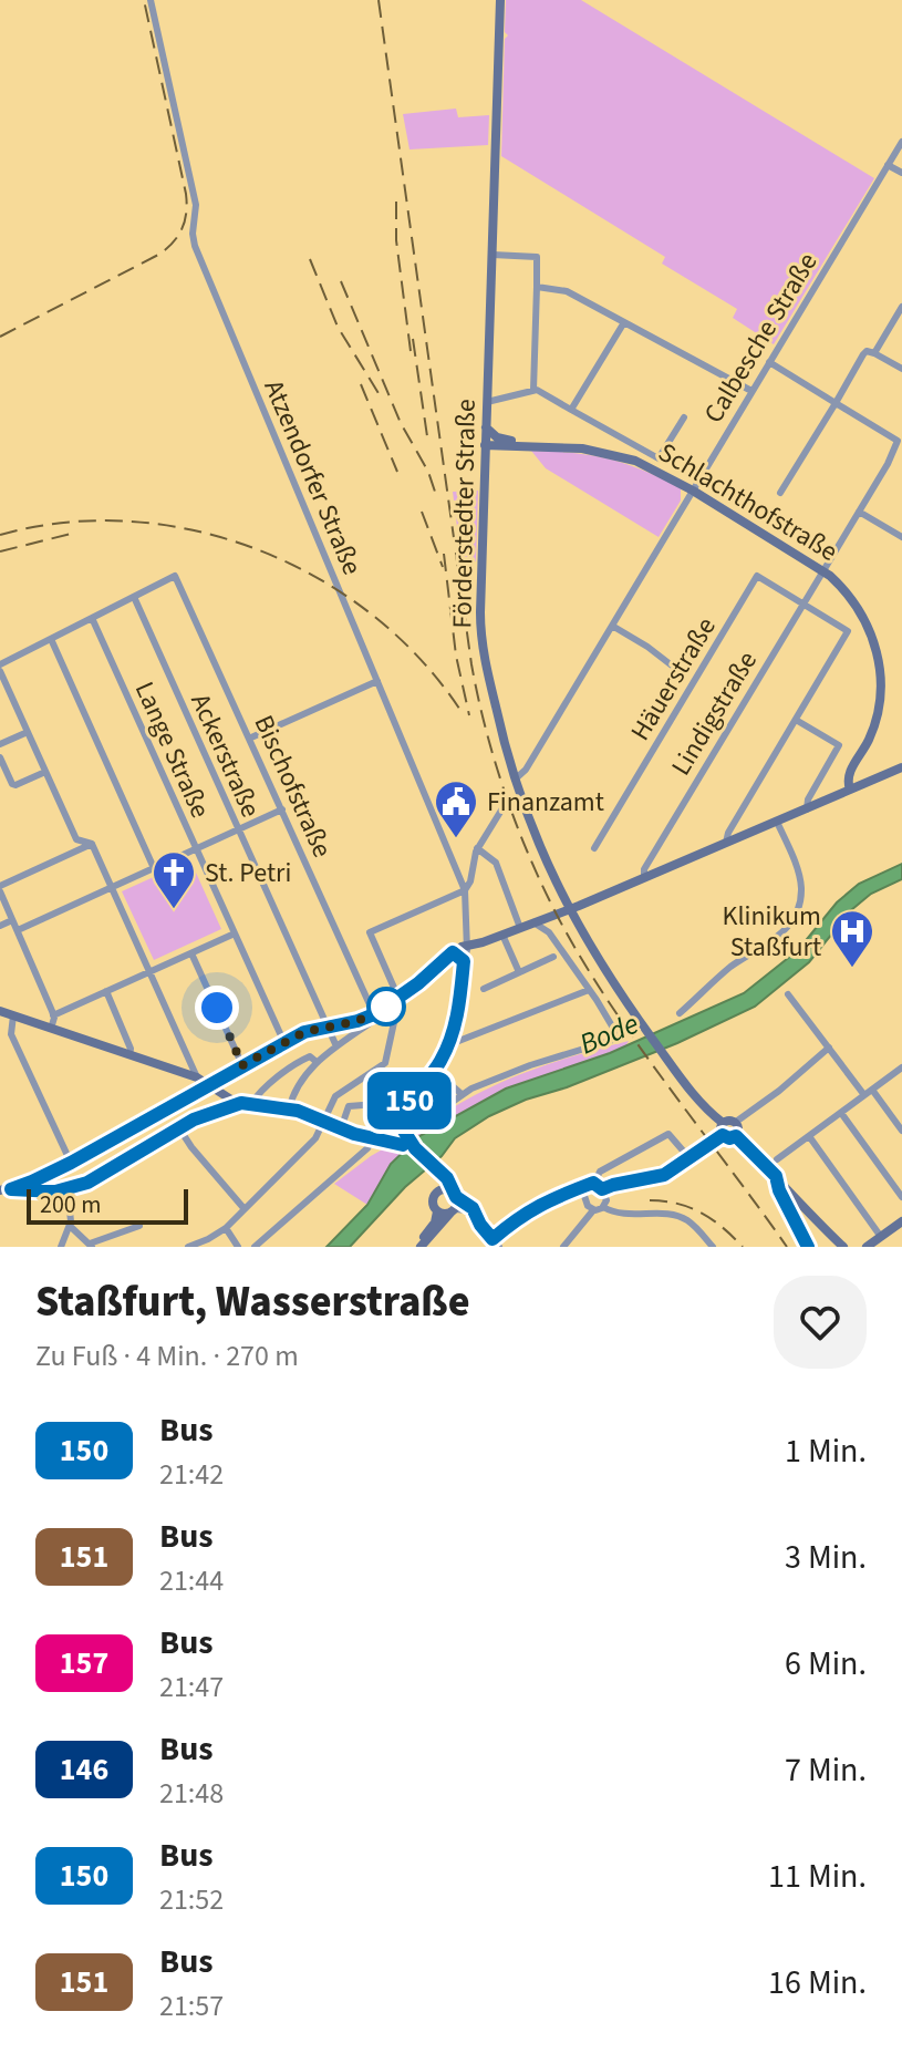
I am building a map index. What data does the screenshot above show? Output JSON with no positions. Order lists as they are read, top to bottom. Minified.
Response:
{"streets":{"main road":["Schlachthofstraße","Förderstedter Straße"],"street":["Calbesche Straße","Atzendorfer Straße","Häuerstraße","Lindigstraße","Lange Straße","Ackerstraße","Bischofstraße"]},"crossings":[["Calbesche Straße","Schlachthofstraße"],["Calbesche Straße","Förderstedter Straße"],["Schlachthofstraße","Förderstedter Straße"],["Schlachthofstraße","Lindigstraße"],["Häuerstraße","Lindigstraße"],["Ackerstraße","Bischofstraße"]],"water":["Bode"],"places":{"public building":["Finanzamt"],"church":["St. Petri"],"hospital":["Klinikum Staßfurt"]},"lines":["bus line 150"],"scale_bar":"200 m","page":{"on_map":"150","scale":"200 m","heading":["Staßfurt, Wasserstraße","Zu Fuß · 4 Min. · 270 m"],"list":[{"mark":"150","name":"Bus","note":"21:42","value":"1 Min."},{"mark":"151","name":"Bus","note":"21:44","value":"3 Min."},{"mark":"157","name":"Bus","note":"21:47","value":"6 Min."},{"mark":"146","name":"Bus","note":"21:48","value":"7 Min."},{"mark":"150","name":"Bus","note":"21:52","value":"11 Min."},{"mark":"151","name":"Bus","note":"21:57","value":"16 Min."}]}}
